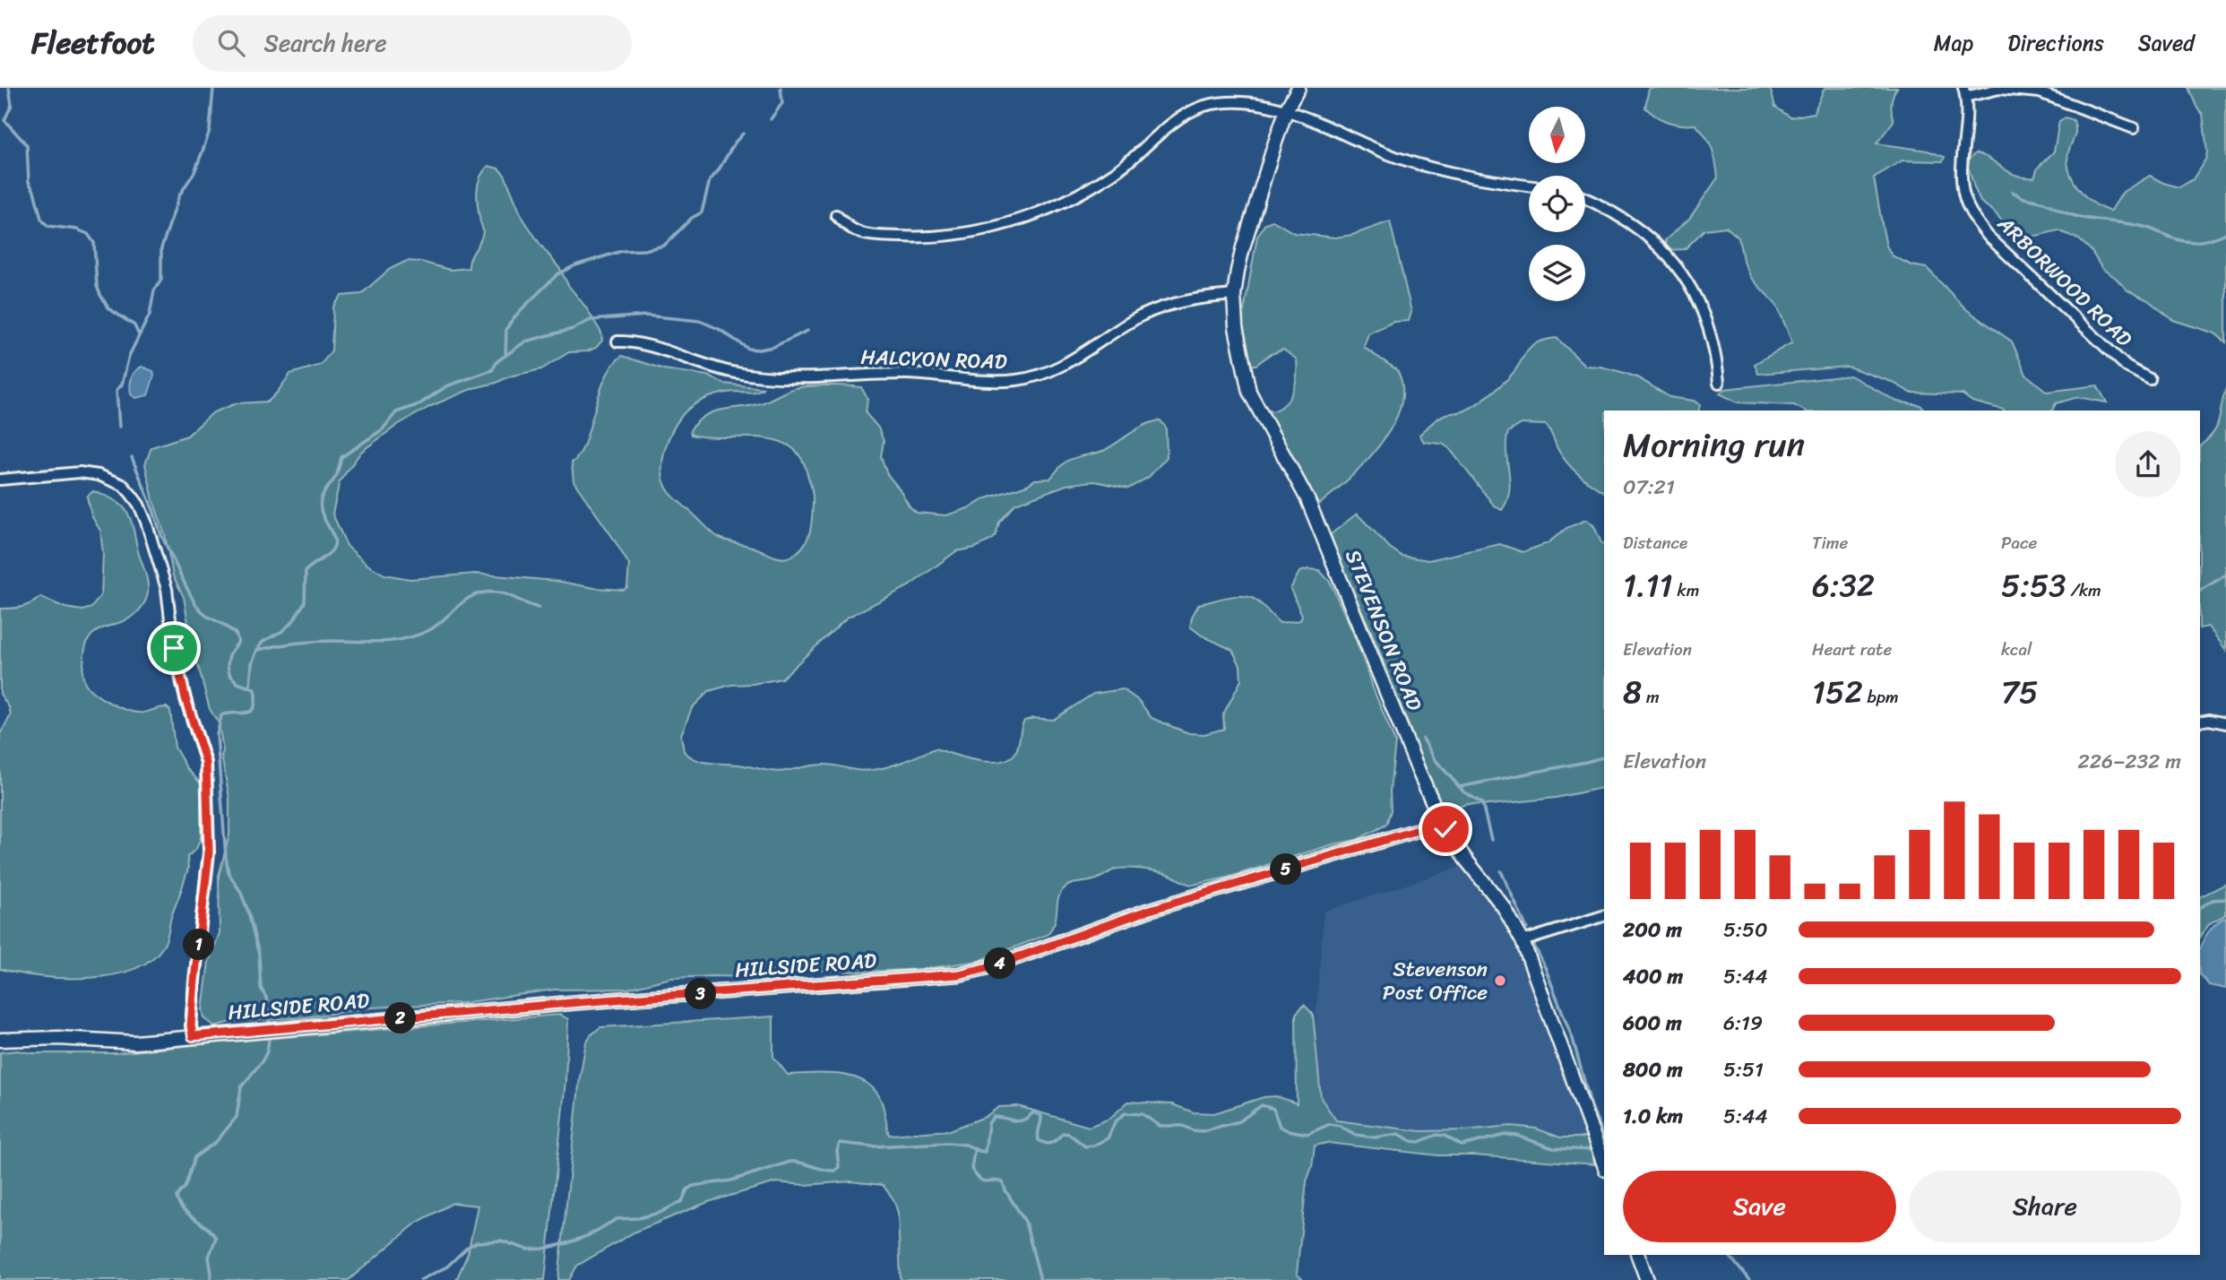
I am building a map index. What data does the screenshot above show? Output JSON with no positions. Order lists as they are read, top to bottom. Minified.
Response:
{"streets":{"street":["ARBORWOOD ROAD","HALCYON ROAD","STEVENSON ROAD","HILLSIDE ROAD"]},"crossings":[["HALCYON ROAD","STEVENSON ROAD"],["STEVENSON ROAD","HILLSIDE ROAD"]],"places":["Stevenson Post Office"],"north":"bottom","page":{"header":"Fleetfoot","search":"Search here","nav":["Map","Directions","Saved"],"heading":["Morning run","07:21"],"stats":[["Distance","1.11 km"],["Time","6:32"],["Pace","5:53 /km"],["Elevation","8 m"],["Heart rate","152 bpm"],["kcal","75"]],"chart":["Elevation","226–232 m"],"pins":["5","1","4","3","2"],"list":[{"name":"200 m","note":"5:50"},{"name":"400 m","note":"5:44"},{"name":"600 m","note":"6:19"},{"name":"800 m","note":"5:51"},{"name":"1.0 km","note":"5:44"}],"buttons":["Save","Share"]}}
